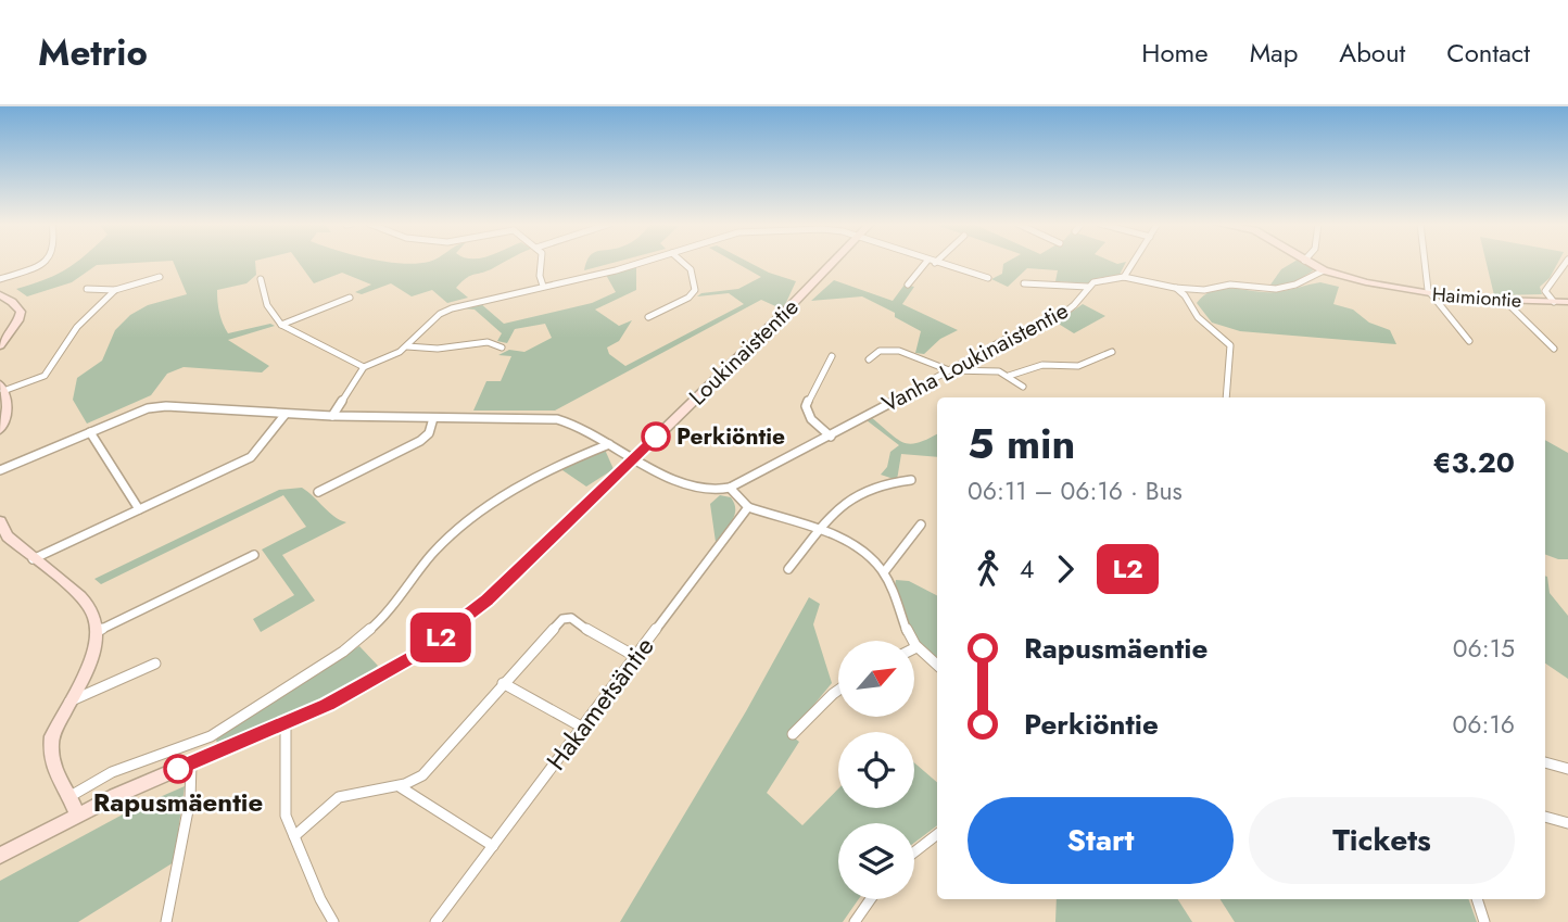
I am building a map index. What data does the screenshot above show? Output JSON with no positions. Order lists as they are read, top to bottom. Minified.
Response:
{"streets":{"street":["Haimiontie","Loukinaistentie","Vanha Loukinaistentie","Hakametsäntie"]},"crossings":[["Haimiontie","Vanha Loukinaistentie"],["Loukinaistentie","Vanha Loukinaistentie"]],"places":["Perkiöntie","Rapusmäentie"],"lines":["bus line L2"],"north":"top right","page":{"header":"Metrio","nav":["Home","Map","About","Contact"],"on_map":"L2","heading":["5 min","06:11 – 06:16 · Bus","€3.20"],"legs":["4","L2"],"list":[{"name":"Rapusmäentie","value":"06:15"},{"name":"Perkiöntie","value":"06:16"}],"buttons":["Start","Tickets"]}}
